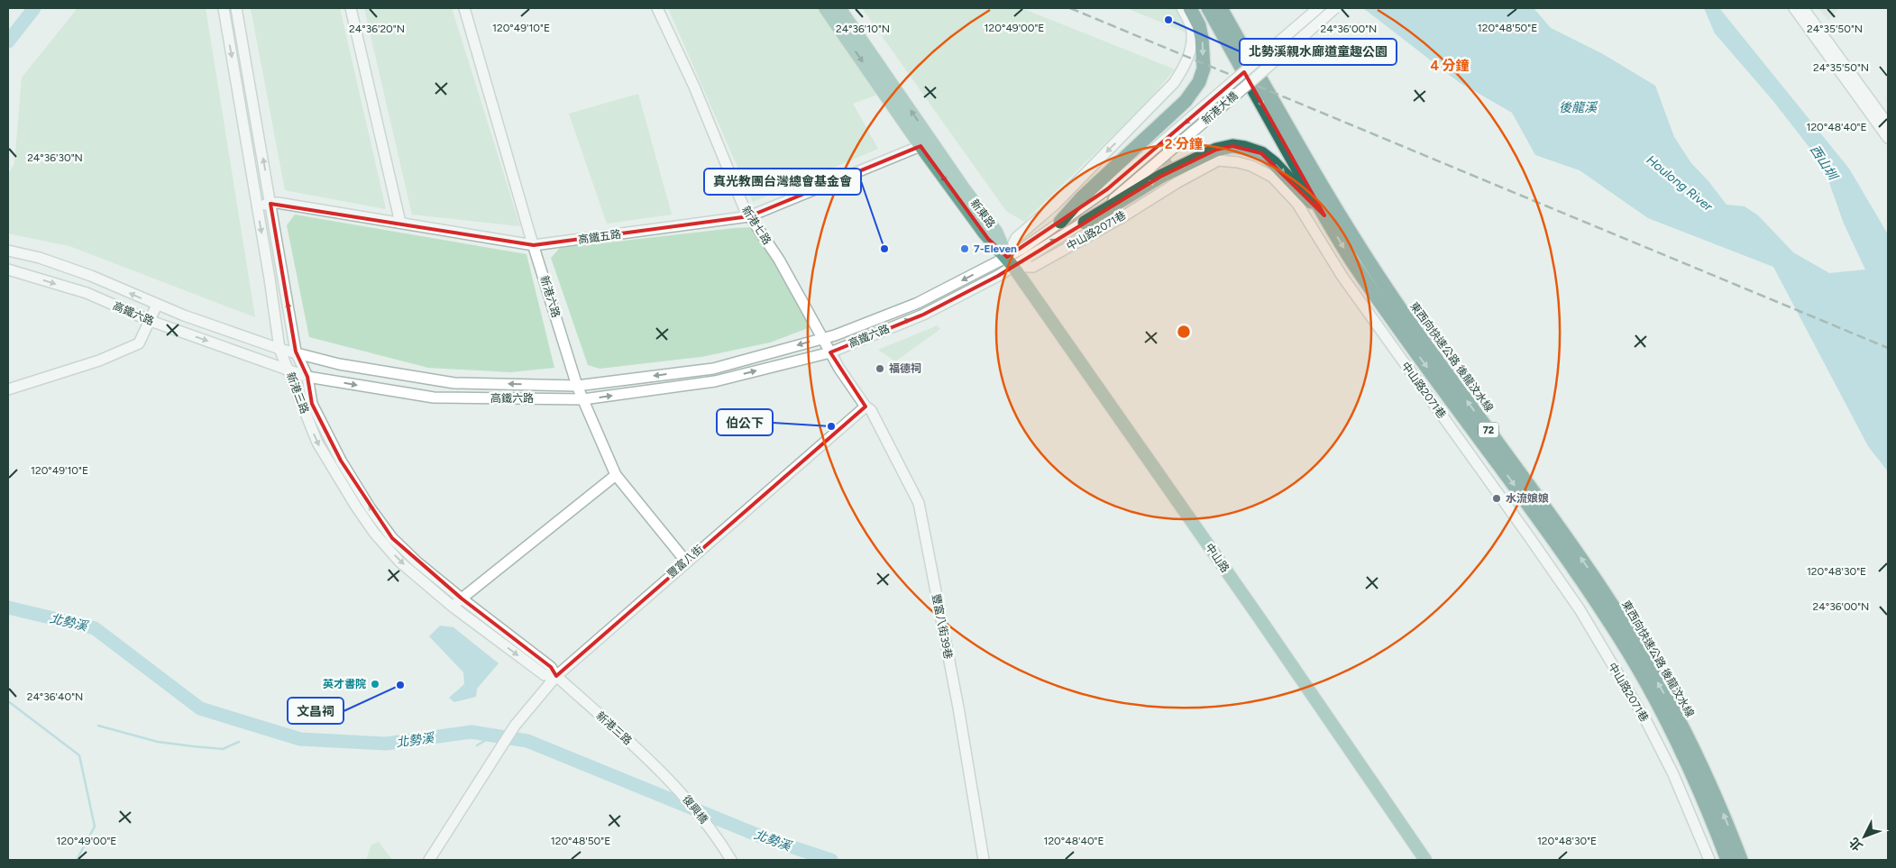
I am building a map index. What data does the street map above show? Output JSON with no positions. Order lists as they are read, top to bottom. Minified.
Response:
{"streets":{"highway":["東西向快速公路 後龍汶水線","72"],"main road":["新東路","中山路"],"street":["新港大橋","新港七路","中山路2071巷","高鐵五路","新港六路","高鐵六路","新港三路","豐富八街","豐富八街39巷","復興橋"]},"crossings":[["新港大橋","新東路"],["新港大橋","中山路2071巷"],["新港大橋","高鐵六路"],["新港大橋","中山路"],["新東路","中山路2071巷"],["新東路","高鐵五路"],["新東路","高鐵六路"],["新東路","中山路"],["新港七路","高鐵五路"],["新港七路","高鐵六路"],["新港七路","豐富八街"],["新港七路","豐富八街39巷"],["中山路2071巷","高鐵六路"],["中山路2071巷","中山路"],["高鐵五路","新港六路"],["高鐵五路","新港三路"],["新港六路","高鐵六路"],["新港六路","豐富八街"],["高鐵六路","新港三路"],["高鐵六路","中山路"],["新港三路","豐富八街"],["新港三路","復興橋"],["豐富八街","豐富八街39巷"]],"water":["後龍溪","西山圳","Houlong River","北勢溪"],"places":["北勢溪親水廊道童趣公園","真光教團台灣總會基金會","7-Eleven","福德祠","伯公下","水流娘娘","英才書院","文昌祠"],"north":"bottom left","coordinates":["120°49'10\"E","120°49'00\"E","120°48'50\"E","24°36'10\"N","24°36'00\"N","24°36'20\"N","24°35'50\"N","120°48'40\"E","24°36'30\"N","120°48'30\"E","24°36'40\"N"],"rings":["4 分鐘","2 分鐘"]}
